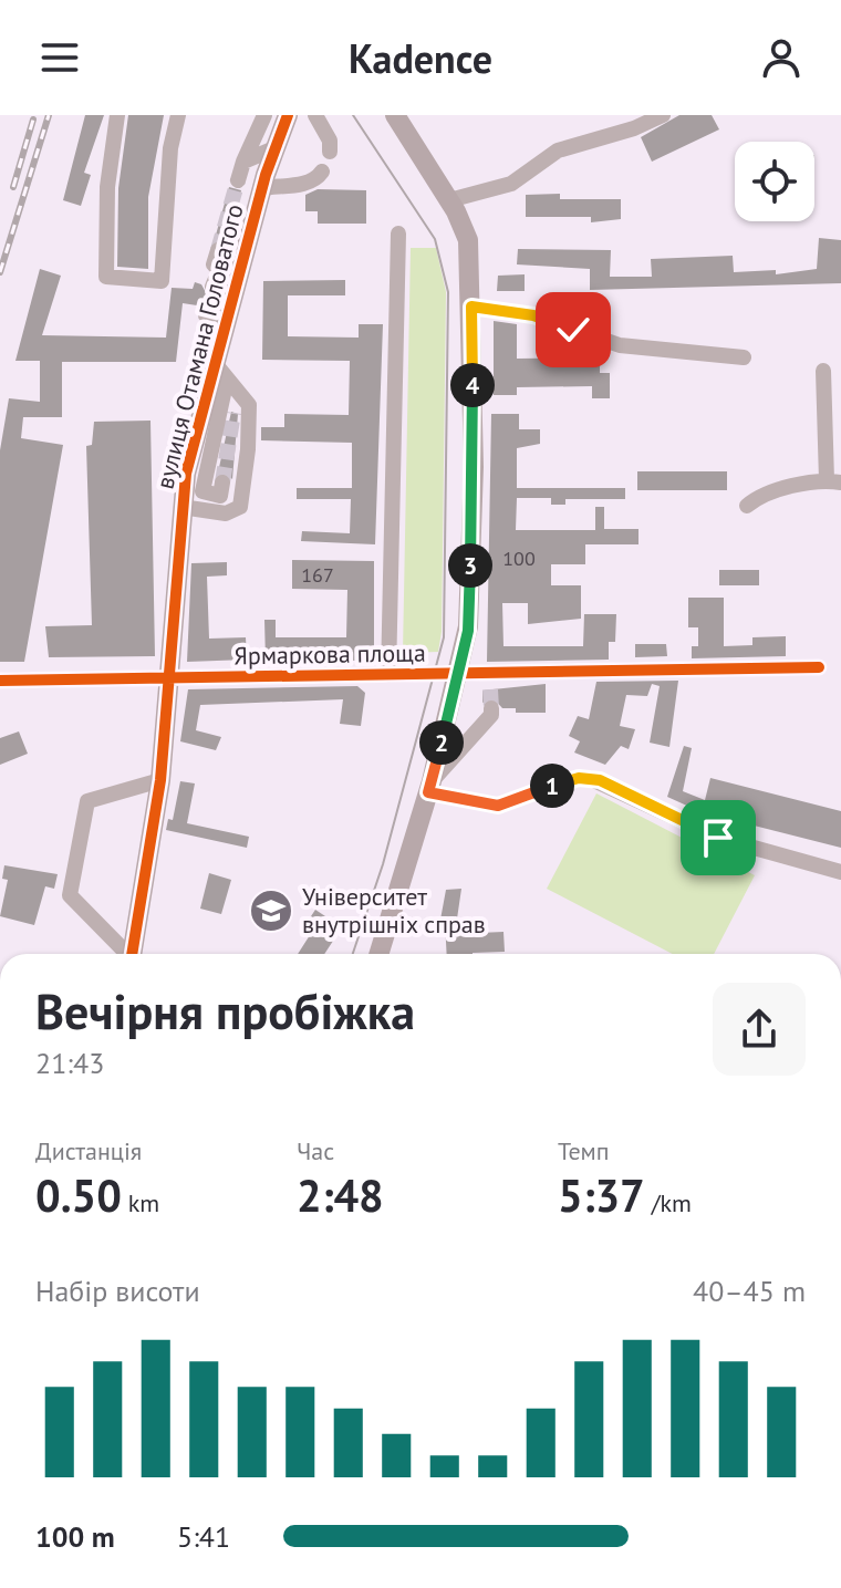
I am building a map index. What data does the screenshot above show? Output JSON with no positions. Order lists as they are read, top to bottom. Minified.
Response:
{"streets":{"main road":["вулиця Отамана Головатого"],"street":["Ярмаркова площа"]},"crossings":[["вулиця Отамана Головатого","Ярмаркова площа"]],"places":{"school or university":["Університет внутрішніх справ"]},"house_numbers":["100","167"],"page":{"header":"Kadence","pins":["4","3","2","1"],"heading":["Вечірня пробіжка","21:43"],"stats":[["Дистанція","0.50 km"],["Час","2:48"],["Темп","5:37 /km"]],"chart":["Набір висоти","40–45 m"],"list":[{"name":"100 m","note":"5:41"}]}}
